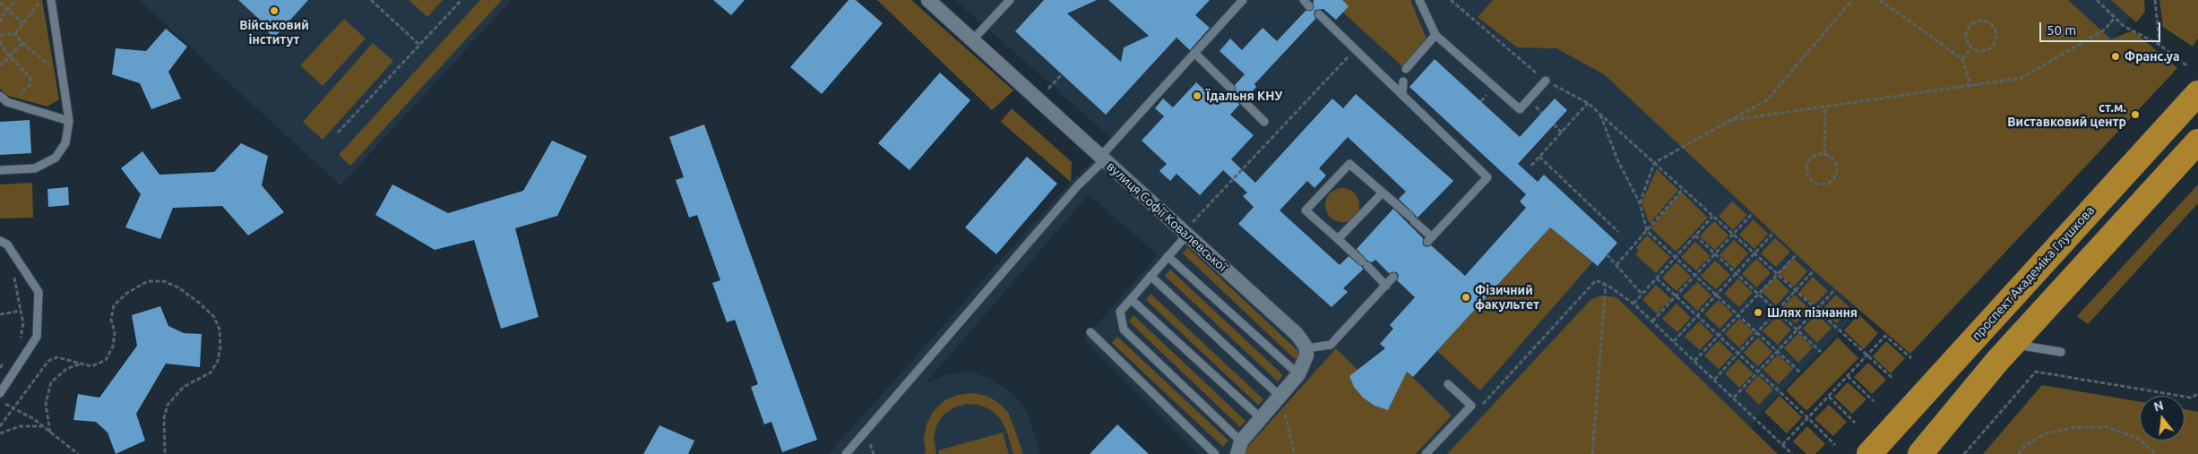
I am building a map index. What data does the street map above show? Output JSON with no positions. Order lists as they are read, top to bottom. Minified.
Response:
{"streets":{"highway":["проспект Академіка Глушкова"],"street":["вулиця Софії Ковалевської"]},"places":["Військовий інститут","Франс.уа","Їдальня КНУ","ст.м. Виставковий центр","Фізичний факультет","Шлях пізнання"],"scale_bar":"50 m","north":"top"}
